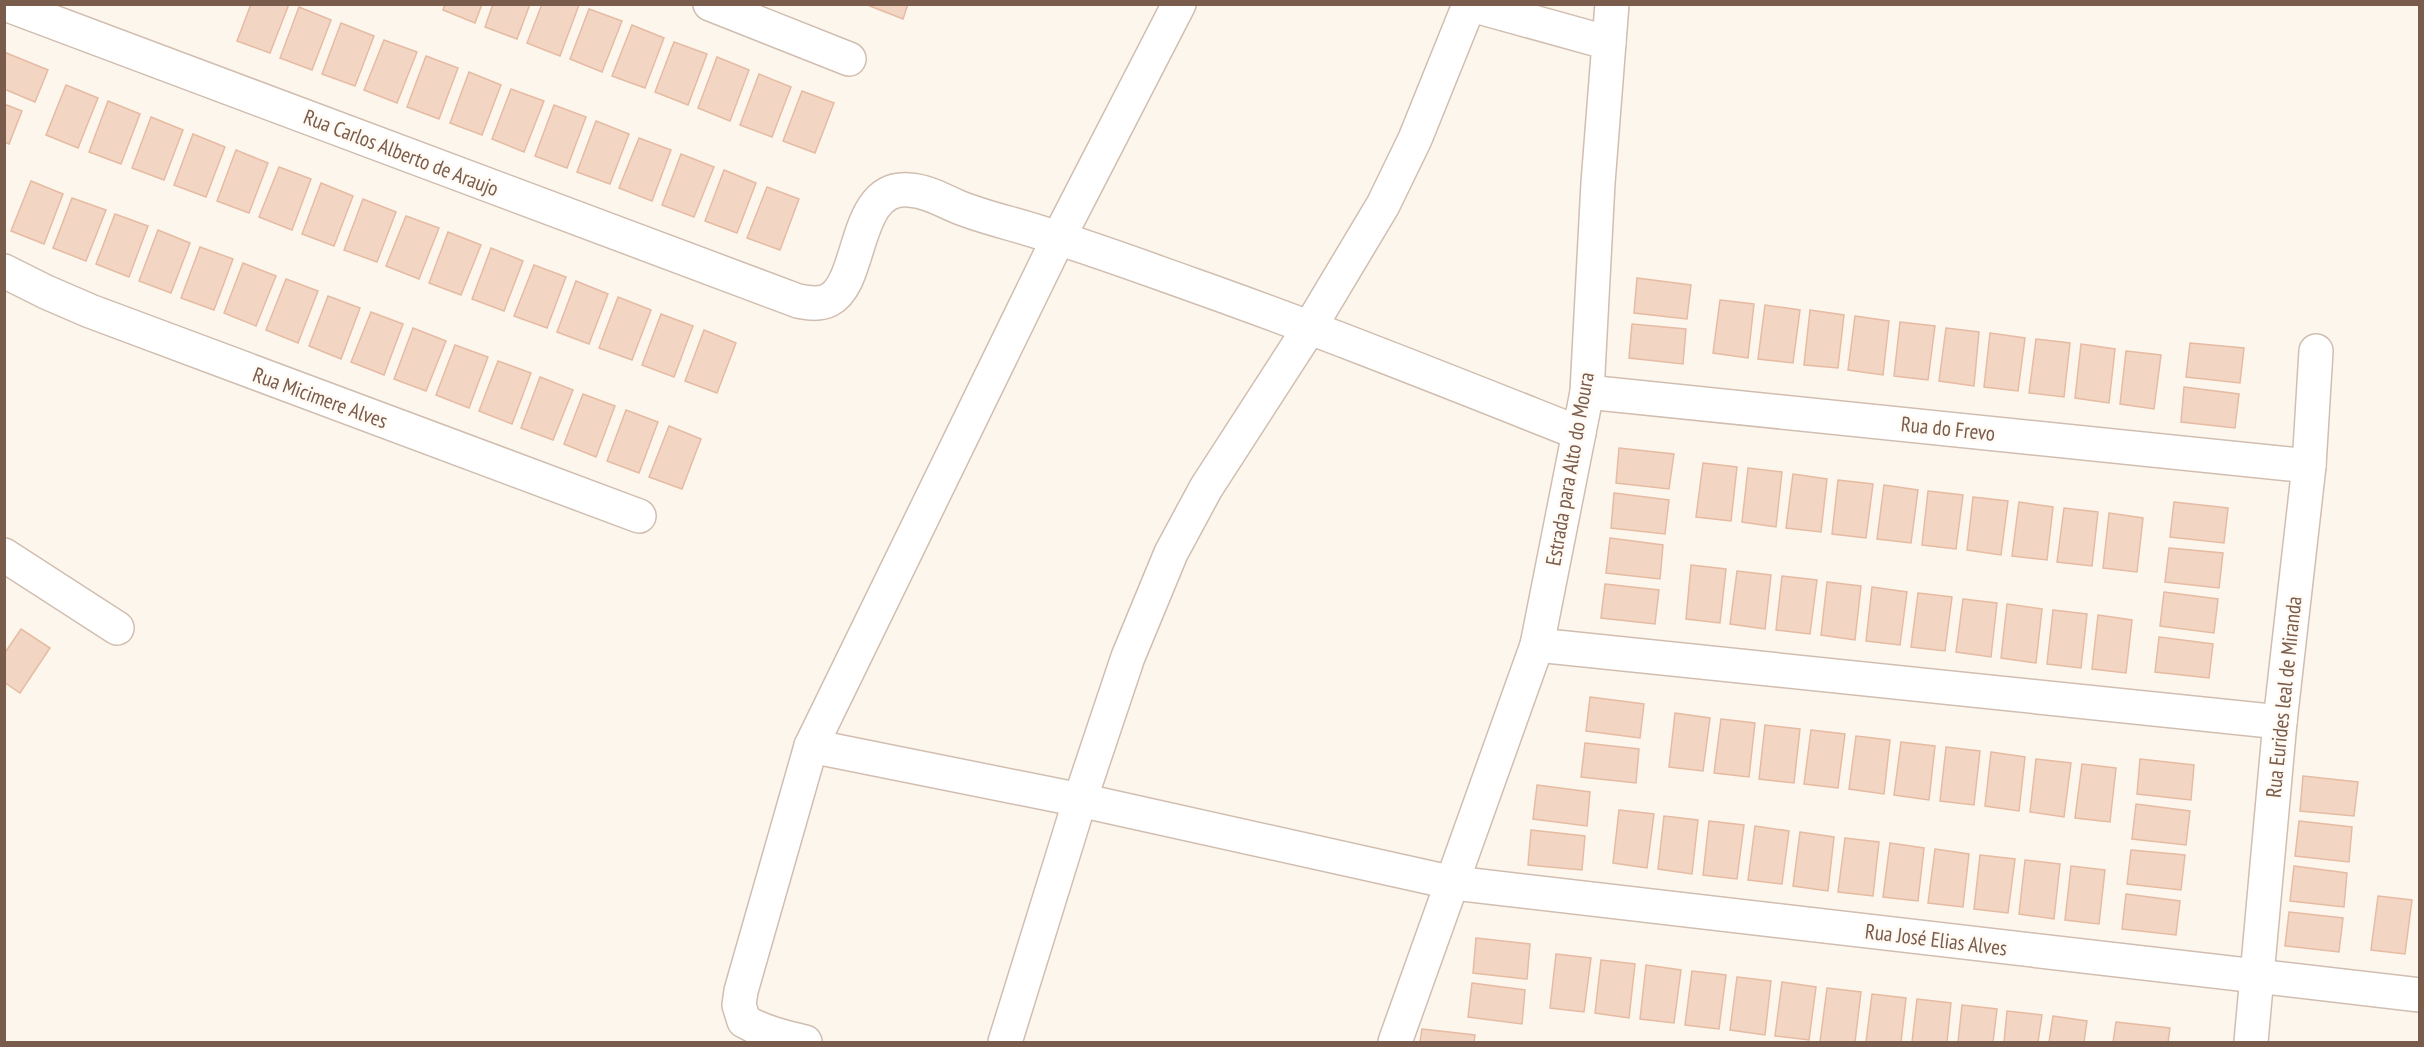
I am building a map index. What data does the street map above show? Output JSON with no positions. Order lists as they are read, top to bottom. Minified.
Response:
{"streets":{"street":["Rua Carlos Alberto de Araujo","Rua Micimere Alves","Rua do Frevo","Estrada para Alto do Moura","Rua Eurides leal de Miranda","Rua José Elias Alves"]},"crossings":[["Rua do Frevo","Estrada para Alto do Moura"],["Rua do Frevo","Rua Eurides leal de Miranda"],["Estrada para Alto do Moura","Rua José Elias Alves"],["Rua Eurides leal de Miranda","Rua José Elias Alves"]]}
